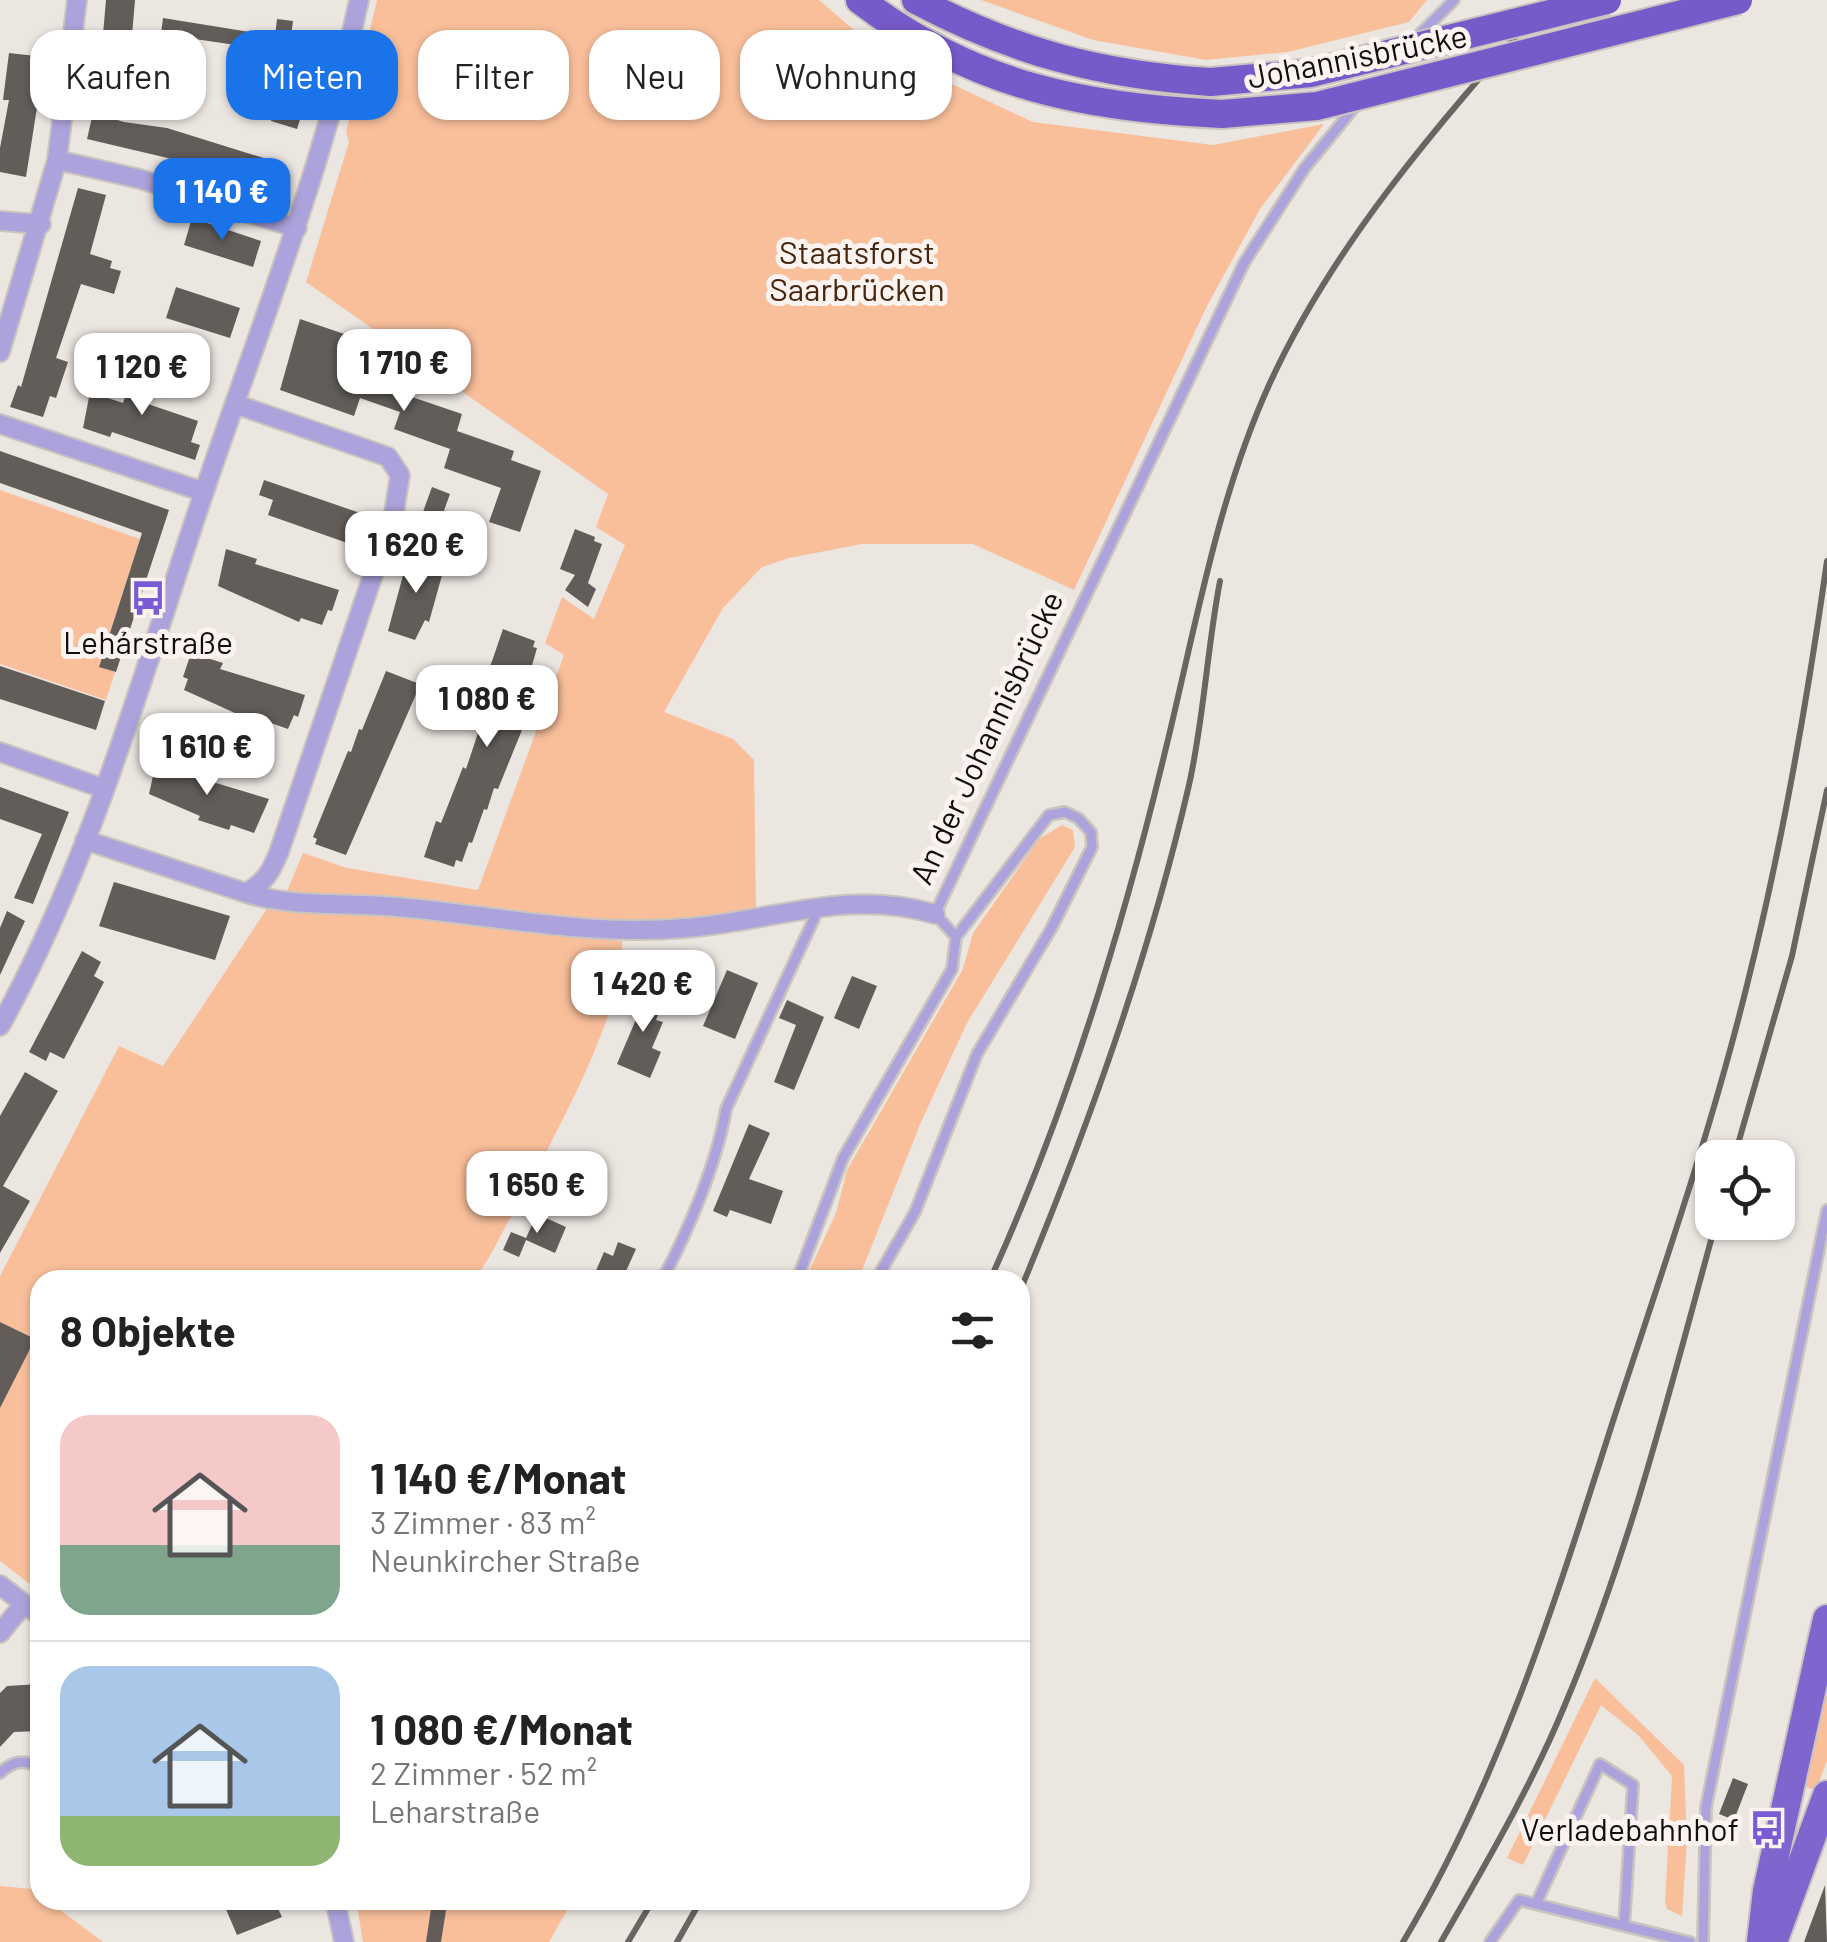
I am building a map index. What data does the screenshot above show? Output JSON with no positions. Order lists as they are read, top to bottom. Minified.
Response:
{"streets":{"highway":["Johannisbrücke"],"street":["An der Johannisbrücke"]},"parks":["Staatsforst Saarbrücken"],"places":{"bus stop":["Lehárstraße","Verladebahnhof"]},"page":{"chip":["Kaufen","Mieten","Filter","Neu","Wohnung"],"price":["1 140 €","1 710 €","1 120 €","1 620 €","1 080 €","1 610 €","1 420 €","1 650 €"],"heading":"8 Objekte","list":[{"name":"1 140 €/Monat","note":"3 Zimmer · 83 m² · Neunkircher Straße"},{"name":"1 080 €/Monat","note":"2 Zimmer · 52 m² · Leharstraße"}]}}
